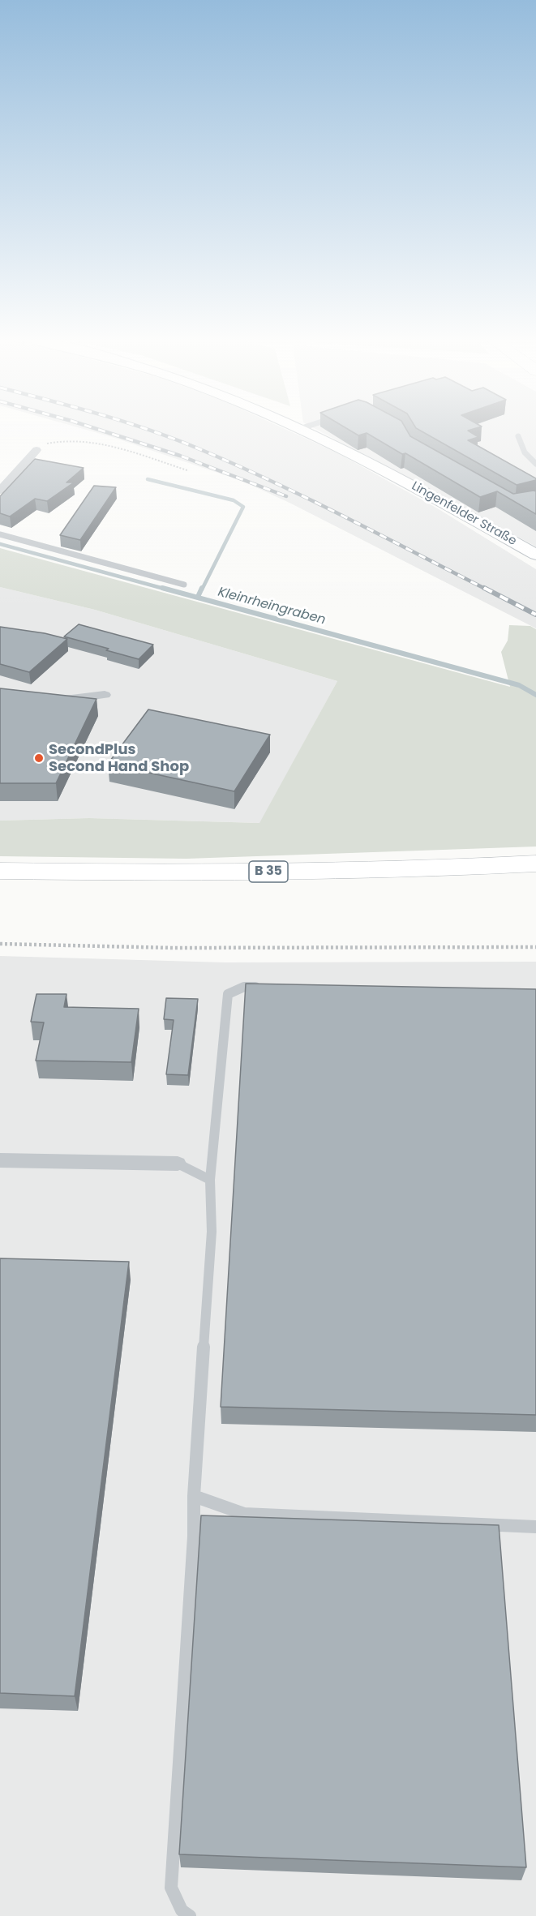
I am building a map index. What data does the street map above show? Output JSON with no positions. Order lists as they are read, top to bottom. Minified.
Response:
{"streets":{"highway":["B 35"],"main road":["Lingenfelder Straße"]},"water":["Kleinrheingraben"],"places":["SecondPlus Second Hand Shop"]}
